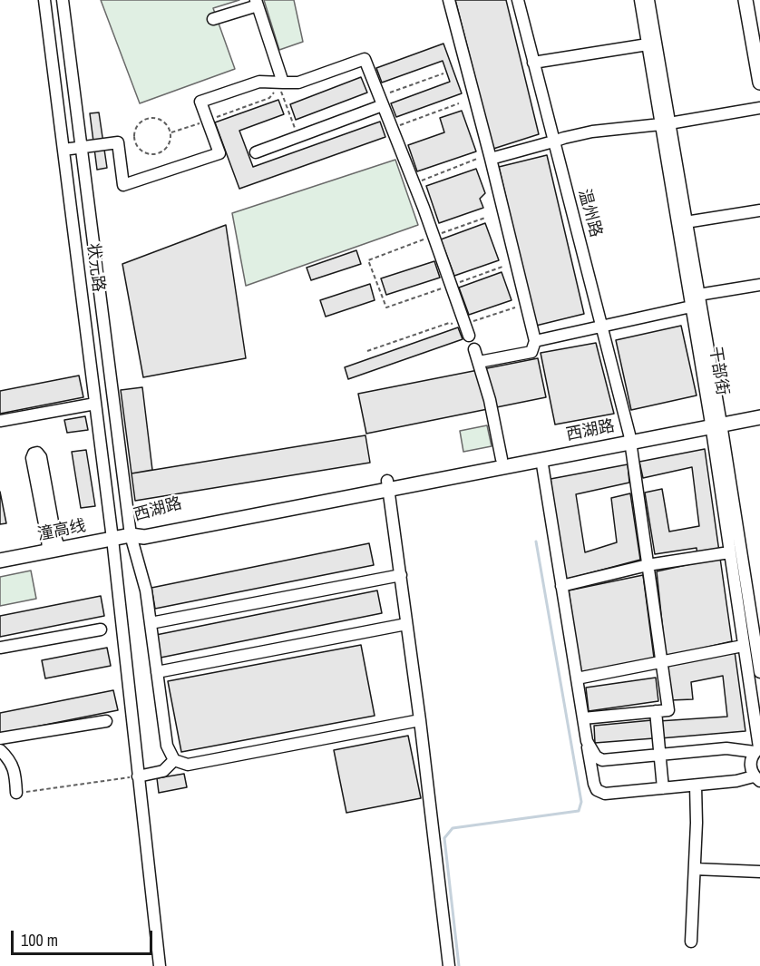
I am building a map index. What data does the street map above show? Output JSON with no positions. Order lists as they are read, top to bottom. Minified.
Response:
{"streets":{"main road":["西湖路","潼高线"],"street":["温州路","状元路","干部街"]},"crossings":[["温州路","西湖路"],["状元路","西湖路"],["状元路","潼高线"],["干部街","西湖路"],["西湖路","潼高线"]],"scale_bar":"100 m"}
